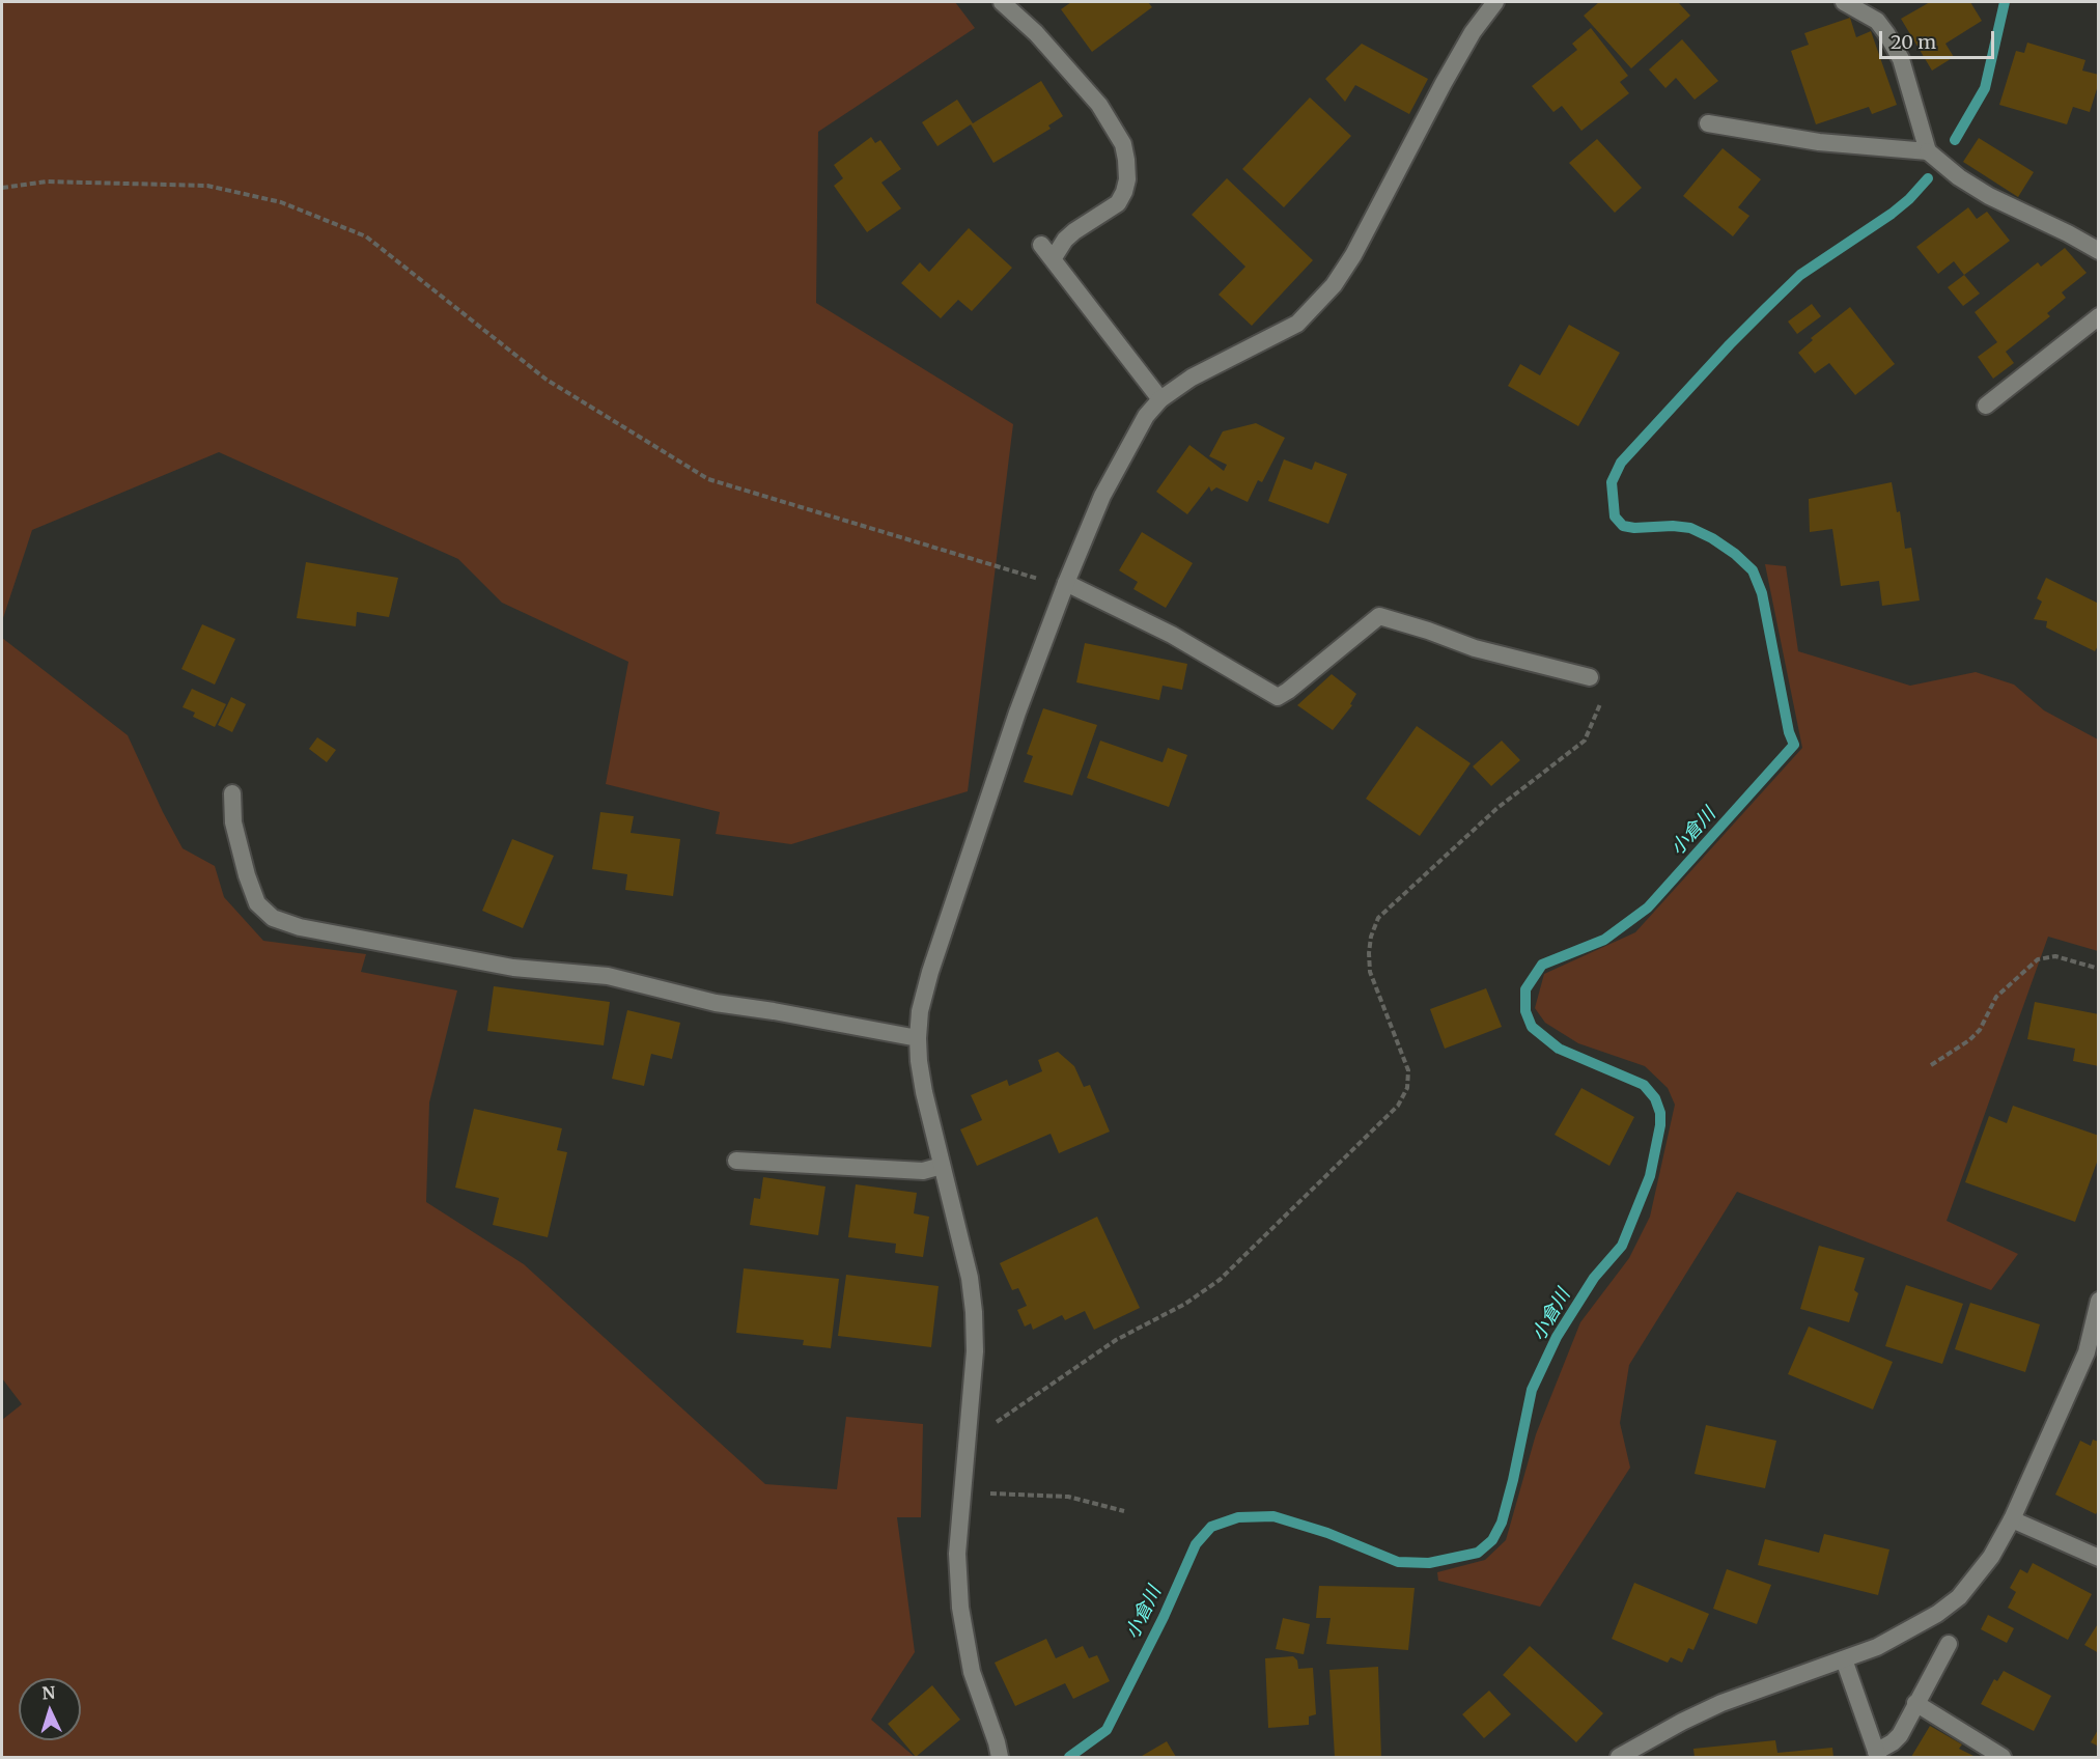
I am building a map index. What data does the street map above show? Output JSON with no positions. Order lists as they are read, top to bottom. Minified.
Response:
{"water":["小倉川"],"scale_bar":"20 m","north":"top"}
